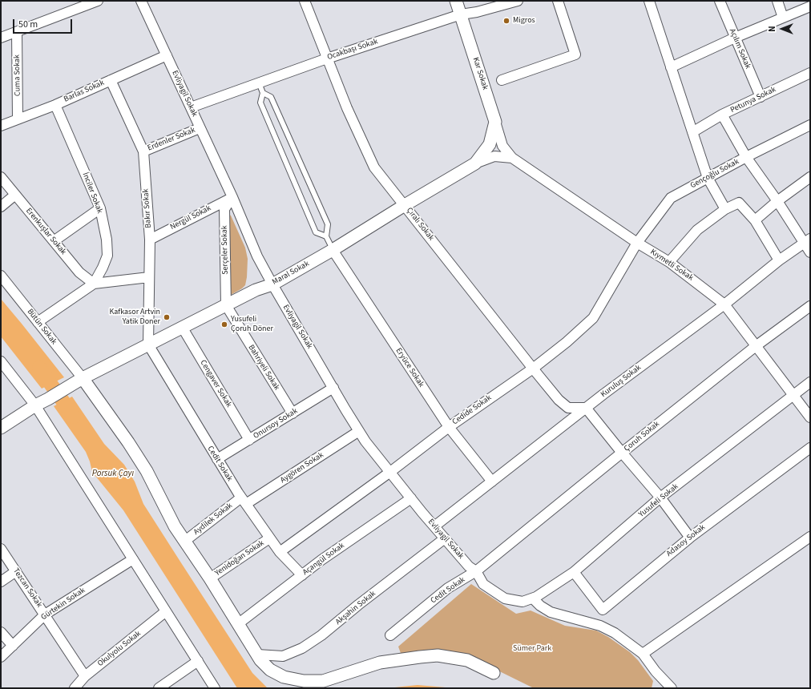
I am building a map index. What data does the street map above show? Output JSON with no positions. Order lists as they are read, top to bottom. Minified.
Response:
{"streets":{"street":["Açılım Sokak","Ocakbaşı Sokak","Kar Sokak","Cuma Sokak","Barlas Sokak","Evliyagil Sokak","Petunya Sokak","Erdenler Sokak","Gençoğlu Sokak","İnciler Sokak","Bakır Sokak","Nergül Sokak","Çıralı Sokak","Erenkuşlar Sokak","Serçeler Sokak","Kıymetli Sokak","Maral Sokak","Bütün Sokak","Bahriyeli Sokak","Eryüce Sokak","Kuruluş Sokak","Cengaver Sokak","Cedide Sokak","Onursoy Sokak","Çoruh Sokak","Cedit Sokak","Aygören Sokak","Yusufeli Sokak","Aydilek Sokak","Adasoy Sokak","Yenidoğan Sokak","Açangül Sokak","Tezcan Sokak","Gürtekin Sokak","Akşahin Sokak","Okulyolu Sokak"]},"crossings":[["Açılım Sokak","Petunya Sokak"],["Ocakbaşı Sokak","Kar Sokak"],["Ocakbaşı Sokak","Evliyagil Sokak"],["Ocakbaşı Sokak","Çıralı Sokak"],["Kar Sokak","Kıymetli Sokak"],["Cuma Sokak","Barlas Sokak"],["Barlas Sokak","Evliyagil Sokak"],["Barlas Sokak","İnciler Sokak"],["Barlas Sokak","Bakır Sokak"],["Evliyagil Sokak","Erdenler Sokak"],["Evliyagil Sokak","Nergül Sokak"],["Evliyagil Sokak","Serçeler Sokak"],["Evliyagil Sokak","Maral Sokak"],["Evliyagil Sokak","Kuruluş Sokak"],["Evliyagil Sokak","Cedide Sokak"],["Evliyagil Sokak","Onursoy Sokak"],["Evliyagil Sokak","Çoruh Sokak"],["Evliyagil Sokak","Cedit Sokak"],["Evliyagil Sokak","Aygören Sokak"],["Evliyagil Sokak","Yusufeli Sokak"],["Evliyagil Sokak","Açangül Sokak"],["Evliyagil Sokak","Akşahin Sokak"],["Petunya Sokak","Gençoğlu Sokak"],["Petunya Sokak","Kuruluş Sokak"],["Erdenler Sokak","Bakır Sokak"],["Gençoğlu Sokak","Kıymetli Sokak"],["Gençoğlu Sokak","Cedide Sokak"],["İnciler Sokak","Erenkuşlar Sokak"],["Bakır Sokak","Nergül Sokak"],["Bakır Sokak","Maral Sokak"],["Bakır Sokak","Cedit Sokak"],["Nergül Sokak","Serçeler Sokak"],["Çıralı Sokak","Maral Sokak"],["Çıralı Sokak","Kuruluş Sokak"],["Çıralı Sokak","Cedide Sokak"],["Serçeler Sokak","Maral Sokak"],["Serçeler Sokak","Bahriyeli Sokak"],["Kıymetli Sokak","Kuruluş Sokak"],["Kıymetli Sokak","Cedide Sokak"],["Kıymetli Sokak","Çoruh Sokak"],["Kıymetli Sokak","Yusufeli Sokak"],["Maral Sokak","Bütün Sokak"],["Maral Sokak","Bahriyeli Sokak"],["Maral Sokak","Eryüce Sokak"],["Maral Sokak","Cengaver Sokak"],["Maral Sokak","Cedit Sokak"],["Bahriyeli Sokak","Onursoy Sokak"],["Eryüce Sokak","Kuruluş Sokak"],["Eryüce Sokak","Cedide Sokak"],["Cengaver Sokak","Onursoy Sokak"],["Cedide Sokak","Cedit Sokak"],["Onursoy Sokak","Cedit Sokak"],["Çoruh Sokak","Cedit Sokak"],["Cedit Sokak","Aygören Sokak"],["Cedit Sokak","Aydilek Sokak"],["Cedit Sokak","Yenidoğan Sokak"],["Cedit Sokak","Açangül Sokak"],["Aygören Sokak","Aydilek Sokak"],["Yusufeli Sokak","Adasoy Sokak"],["Tezcan Sokak","Gürtekin Sokak"],["Tezcan Sokak","Okulyolu Sokak"]],"water":["Porsuk Çayı"],"parks":["Sümer Park"],"places":["Migros","Kafkasor Artvin Yatik Doner","Yusufeli Çoruh Döner"],"scale_bar":"50 m","north":"left"}
